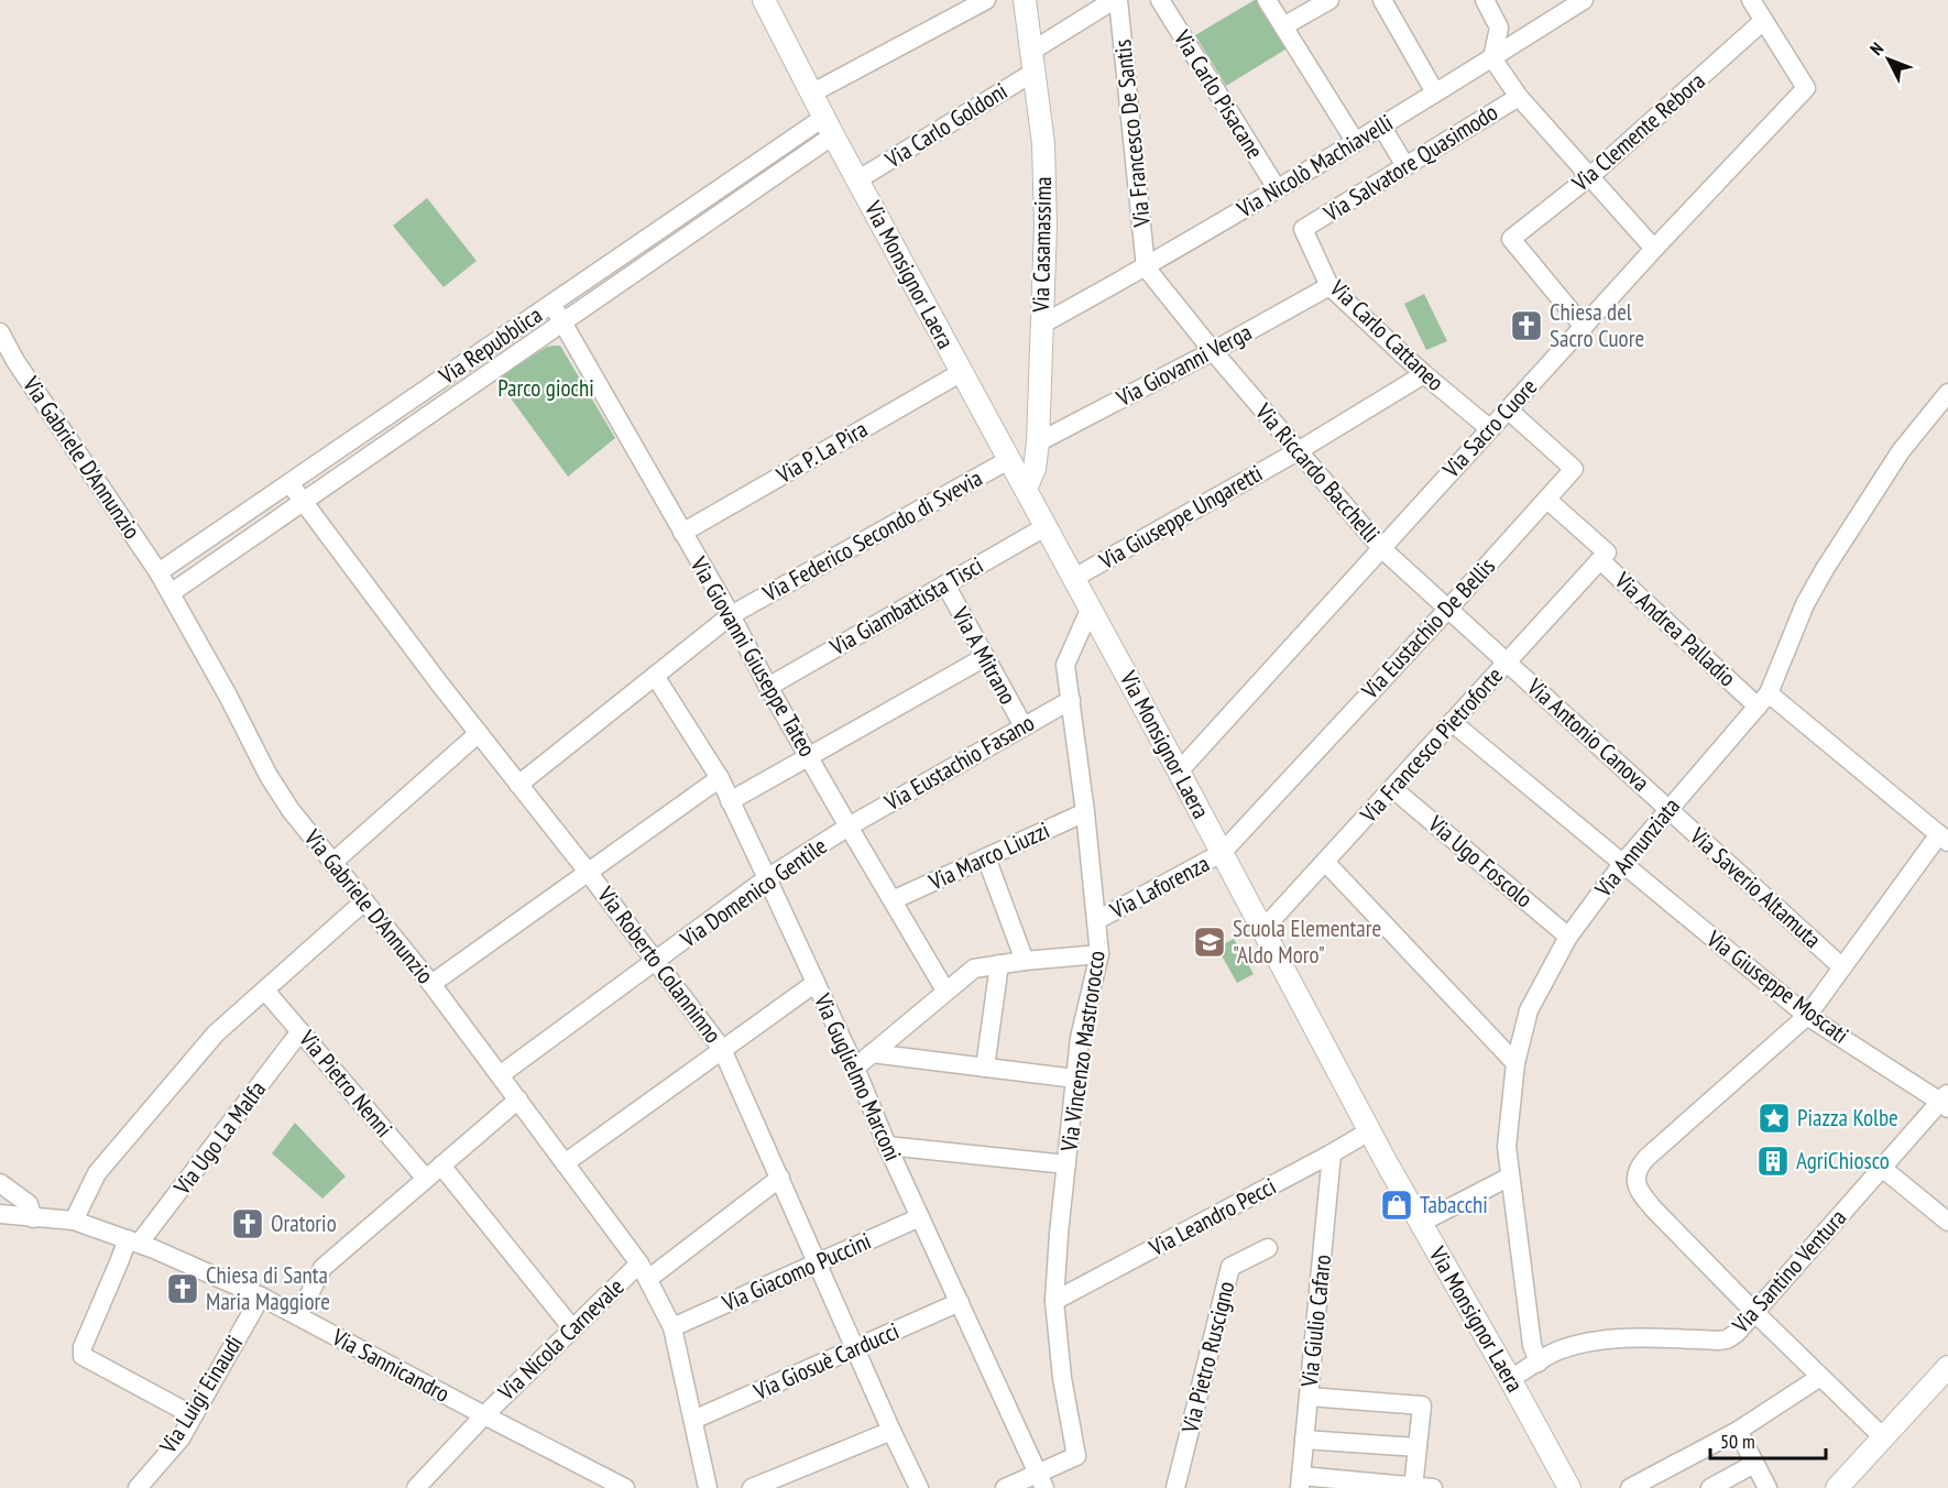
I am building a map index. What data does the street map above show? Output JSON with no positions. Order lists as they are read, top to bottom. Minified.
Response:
{"streets":{"street":["Via Carlo Pisacane","Via Carlo Goldoni","Via Clemente Rebora","Via Francesco De Santis","Via Salvatore Quasimodo","Via Nicolò Machiavelli","Via Casamassima","Via Monsignor Laera","Via Carlo Cattaneo","Via Repubblica","Via Giovanni Verga","Via Sacro Cuore","Via P. La Pira","Via Gabriele D'Annunzio","Via Riccardo Bacchelli","Via Giuseppe Ungaretti","Via Federico Secondo di Svevia","Via Giambattista Tisci","Via Eustachio De Bellis","Via Andrea Palladio","Via A Mitrano","Via Giovanni Giuseppe Tateo","Via Antonio Canova","Via Francesco Pietroforte","Via Eustachio Fasano","Via Annunziata","Via Marco Liuzzi","Via Ugo Foscolo","Via Laforenza","Via Saverio Altamuta","Via Domenico Gentile","Via Roberto Colanninno","Via Giuseppe Moscati","Via Vincenzo Mastrorocco","Via Guglielmo Marconi","Via Pietro Nenni","Via Ugo La Malfa","Via Leandro Pecci","Via Santino Ventura","Via Giacomo Puccini","Via Giulio Cafaro","Via Nicola Carnevale","Via Pietro Ruscigno","Via Giosuè Carducci","Via Sannicandro","Via Luigi Einaudi"]},"crossings":[["Via Carlo Pisacane","Via Nicolò Machiavelli"],["Via Carlo Goldoni","Via Francesco De Santis"],["Via Carlo Goldoni","Via Casamassima"],["Via Carlo Goldoni","Via Monsignor Laera"],["Via Clemente Rebora","Via Sacro Cuore"],["Via Francesco De Santis","Via Nicolò Machiavelli"],["Via Francesco De Santis","Via Riccardo Bacchelli"],["Via Salvatore Quasimodo","Via Carlo Cattaneo"],["Via Nicolò Machiavelli","Via Casamassima"],["Via Nicolò Machiavelli","Via Riccardo Bacchelli"],["Via Casamassima","Via Monsignor Laera"],["Via Casamassima","Via Giovanni Verga"],["Via Monsignor Laera","Via Repubblica"],["Via Monsignor Laera","Via Sacro Cuore"],["Via Monsignor Laera","Via P. La Pira"],["Via Monsignor Laera","Via Giuseppe Ungaretti"],["Via Monsignor Laera","Via Federico Secondo di Svevia"],["Via Monsignor Laera","Via Giambattista Tisci"],["Via Monsignor Laera","Via Eustachio De Bellis"],["Via Monsignor Laera","Via Francesco Pietroforte"],["Via Monsignor Laera","Via Laforenza"],["Via Monsignor Laera","Via Vincenzo Mastrorocco"],["Via Monsignor Laera","Via Leandro Pecci"],["Via Monsignor Laera","Via Santino Ventura"],["Via Carlo Cattaneo","Via Giovanni Verga"],["Via Carlo Cattaneo","Via Sacro Cuore"],["Via Carlo Cattaneo","Via Giuseppe Ungaretti"],["Via Repubblica","Via Gabriele D'Annunzio"],["Via Repubblica","Via Giovanni Giuseppe Tateo"],["Via Repubblica","Via Roberto Colanninno"],["Via Giovanni Verga","Via Riccardo Bacchelli"],["Via Sacro Cuore","Via Riccardo Bacchelli"],["Via Sacro Cuore","Via Eustachio De Bellis"],["Via P. La Pira","Via Giovanni Giuseppe Tateo"],["Via Gabriele D'Annunzio","Via Domenico Gentile"],["Via Gabriele D'Annunzio","Via Giacomo Puccini"],["Via Gabriele D'Annunzio","Via Nicola Carnevale"],["Via Gabriele D'Annunzio","Via Giosuè Carducci"],["Via Riccardo Bacchelli","Via Giuseppe Ungaretti"],["Via Riccardo Bacchelli","Via Eustachio De Bellis"],["Via Riccardo Bacchelli","Via Antonio Canova"],["Via Riccardo Bacchelli","Via Francesco Pietroforte"],["Via Federico Secondo di Svevia","Via Giovanni Giuseppe Tateo"],["Via Federico Secondo di Svevia","Via Roberto Colanninno"],["Via Federico Secondo di Svevia","Via Guglielmo Marconi"],["Via Giambattista Tisci","Via A Mitrano"],["Via Giambattista Tisci","Via Giovanni Giuseppe Tateo"],["Via Eustachio De Bellis","Via Andrea Palladio"],["Via Eustachio De Bellis","Via Laforenza"],["Via Andrea Palladio","Via Francesco Pietroforte"],["Via Andrea Palladio","Via Annunziata"],["Via A Mitrano","Via Eustachio Fasano"],["Via Giovanni Giuseppe Tateo","Via Eustachio Fasano"],["Via Giovanni Giuseppe Tateo","Via Marco Liuzzi"],["Via Giovanni Giuseppe Tateo","Via Domenico Gentile"],["Via Antonio Canova","Via Francesco Pietroforte"],["Via Antonio Canova","Via Annunziata"],["Via Antonio Canova","Via Saverio Altamuta"],["Via Francesco Pietroforte","Via Ugo Foscolo"],["Via Francesco Pietroforte","Via Giuseppe Moscati"],["Via Eustachio Fasano","Via Domenico Gentile"],["Via Eustachio Fasano","Via Vincenzo Mastrorocco"],["Via Annunziata","Via Ugo Foscolo"],["Via Annunziata","Via Saverio Altamuta"],["Via Annunziata","Via Giuseppe Moscati"],["Via Annunziata","Via Santino Ventura"],["Via Marco Liuzzi","Via Vincenzo Mastrorocco"],["Via Laforenza","Via Vincenzo Mastrorocco"],["Via Domenico Gentile","Via Roberto Colanninno"],["Via Domenico Gentile","Via Guglielmo Marconi"],["Via Roberto Colanninno","Via Giacomo Puccini"],["Via Roberto Colanninno","Via Nicola Carnevale"],["Via Roberto Colanninno","Via Giosuè Carducci"],["Via Giuseppe Moscati","Via Santino Ventura"],["Via Vincenzo Mastrorocco","Via Guglielmo Marconi"],["Via Vincenzo Mastrorocco","Via Leandro Pecci"],["Via Guglielmo Marconi","Via Giacomo Puccini"],["Via Guglielmo Marconi","Via Giosuè Carducci"],["Via Pietro Nenni","Via Ugo La Malfa"],["Via Ugo La Malfa","Via Sannicandro"],["Via Ugo La Malfa","Via Luigi Einaudi"],["Via Leandro Pecci","Via Giulio Cafaro"],["Via Nicola Carnevale","Via Sannicandro"],["Via Sannicandro","Via Luigi Einaudi"]],"parks":["Parco giochi"],"places":{"church":["Chiesa del Sacro Cuore","Oratorio","Chiesa di Santa Maria Maggiore"],"school or university":["Scuola Elementare \"Aldo Moro\""],"place":["Piazza Kolbe"],"building":["AgriChiosco"],"shop":["Tabacchi"]},"scale_bar":"50 m","north":"top left"}
